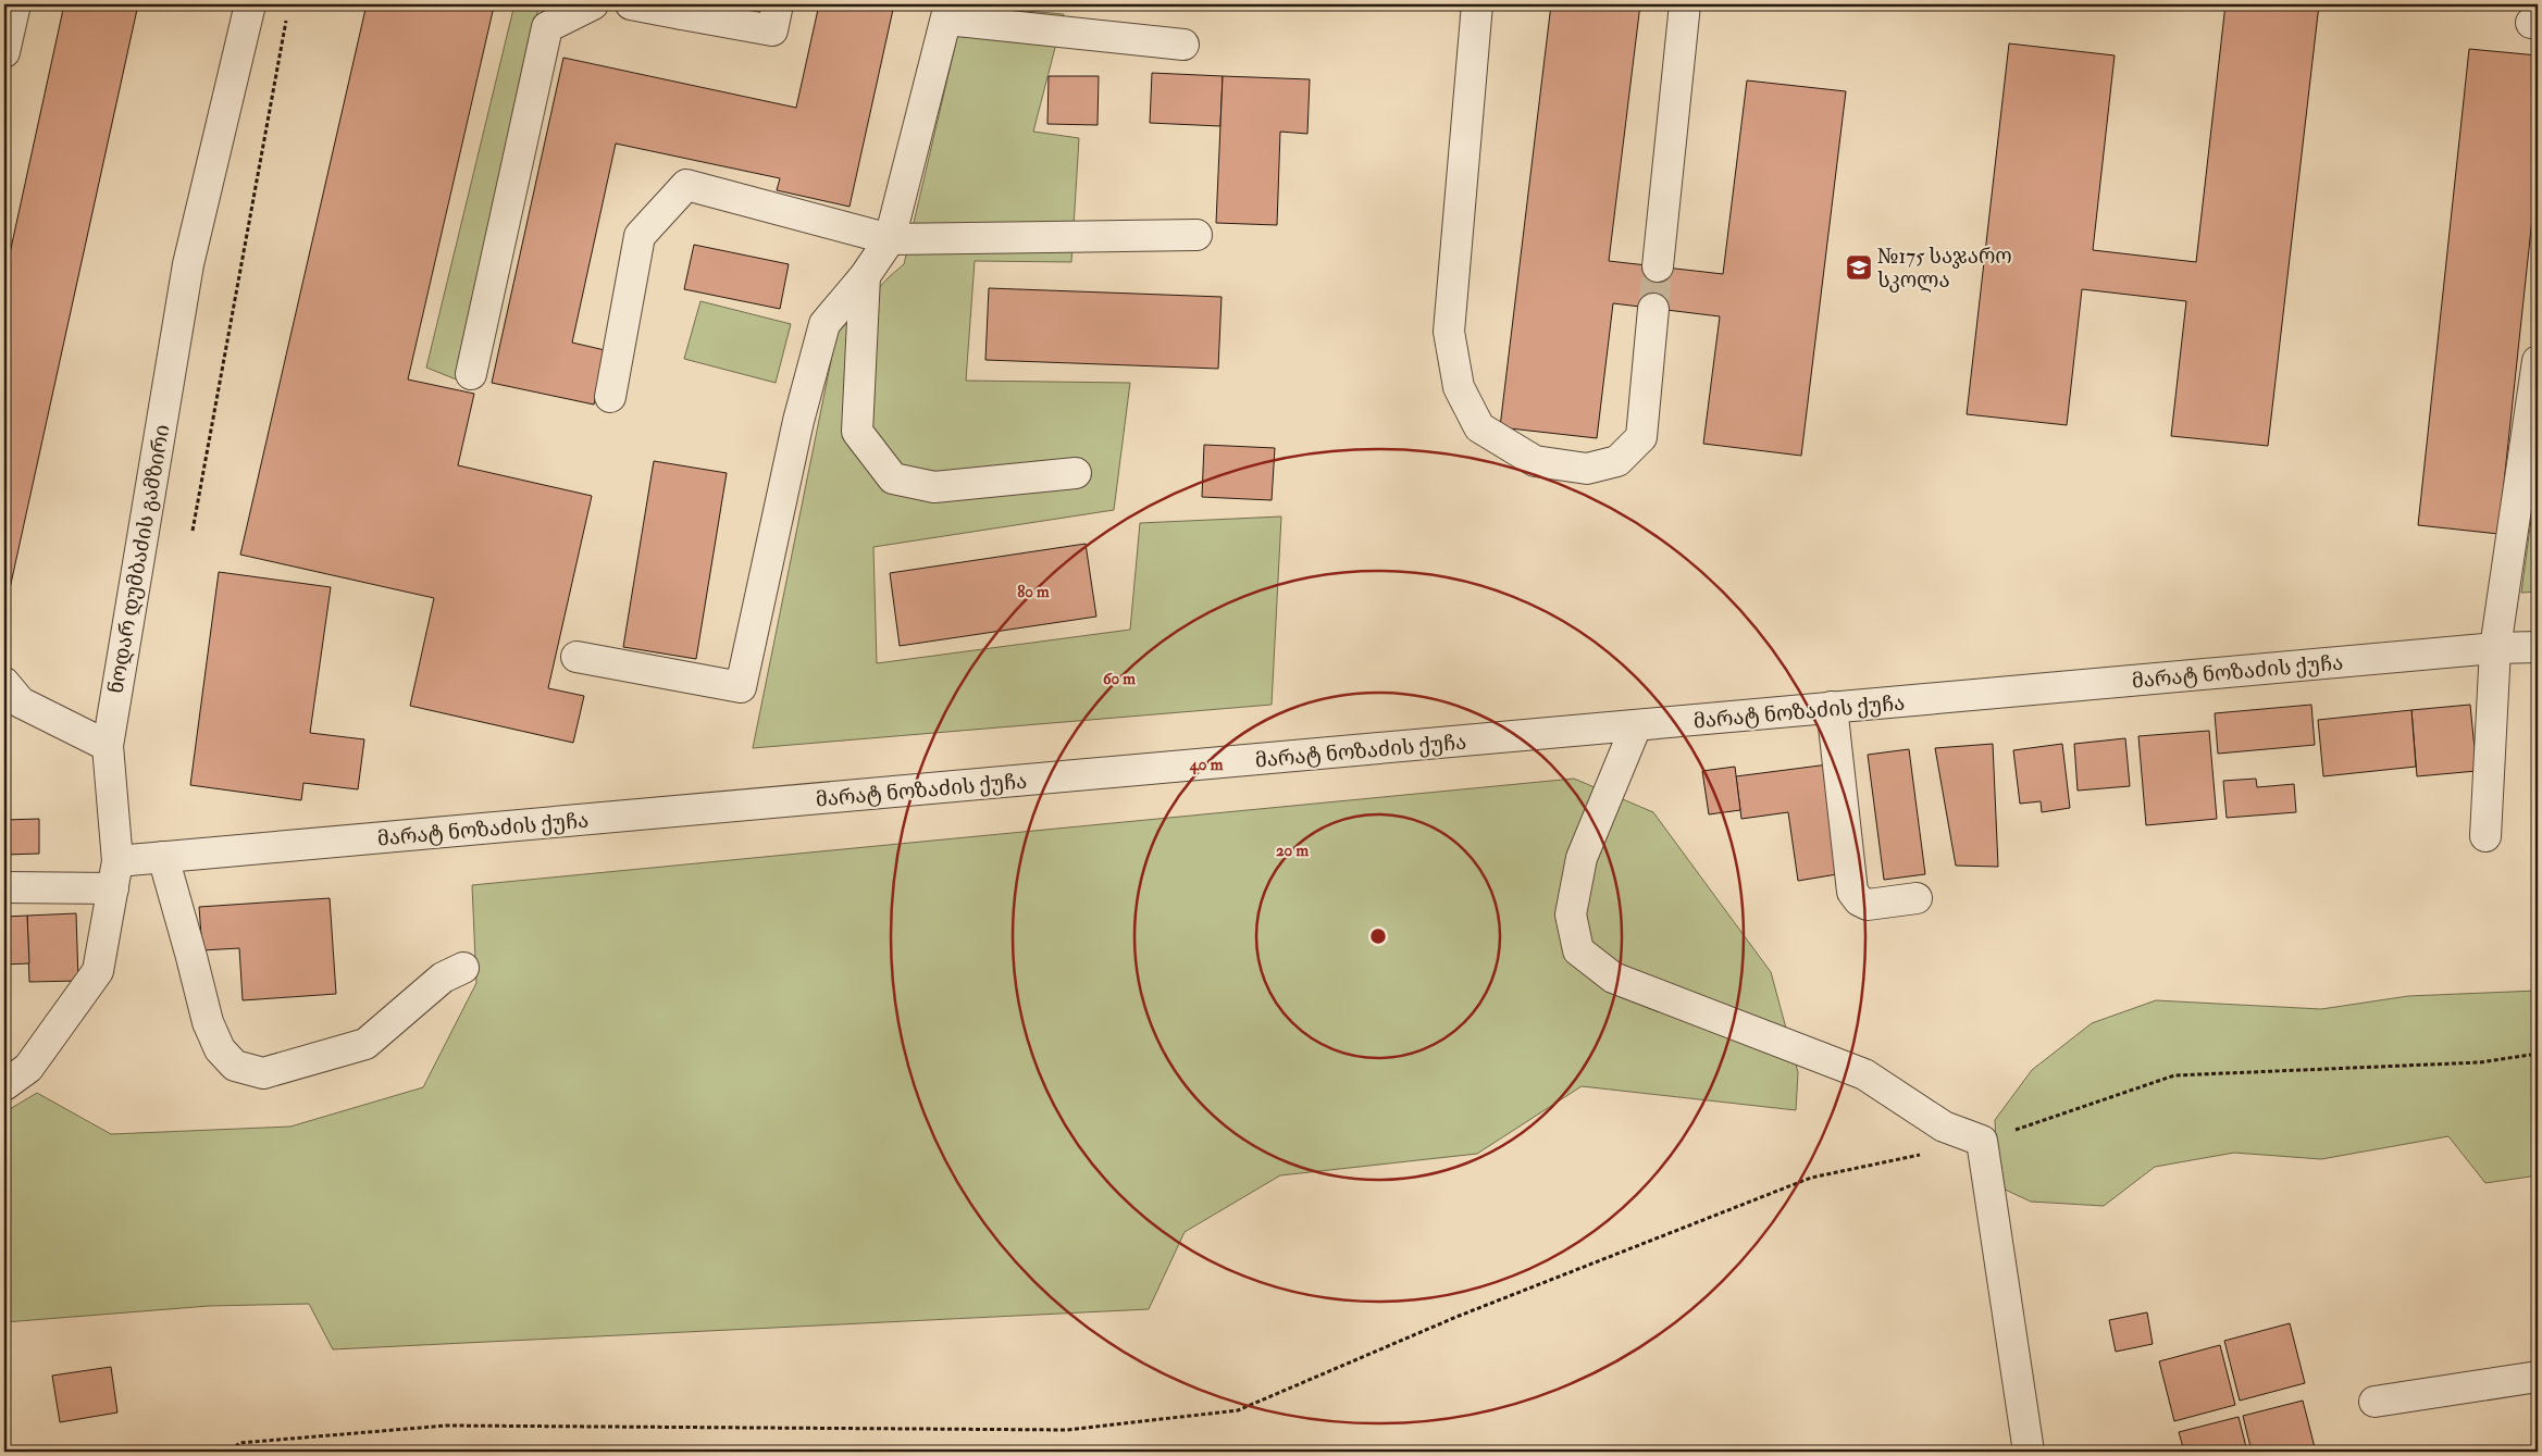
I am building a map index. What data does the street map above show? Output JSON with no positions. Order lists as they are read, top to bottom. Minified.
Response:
{"streets":{"street":["ნოდარ დუმბაძის გამზირი","მარატ ნოზაძის ქუჩა"]},"crossings":[["ნოდარ დუმბაძის გამზირი","მარატ ნოზაძის ქუჩა"]],"places":{"school or university":["№175 საჯარო სკოლა"]},"rings":["80 m","60 m","40 m","20 m"]}
